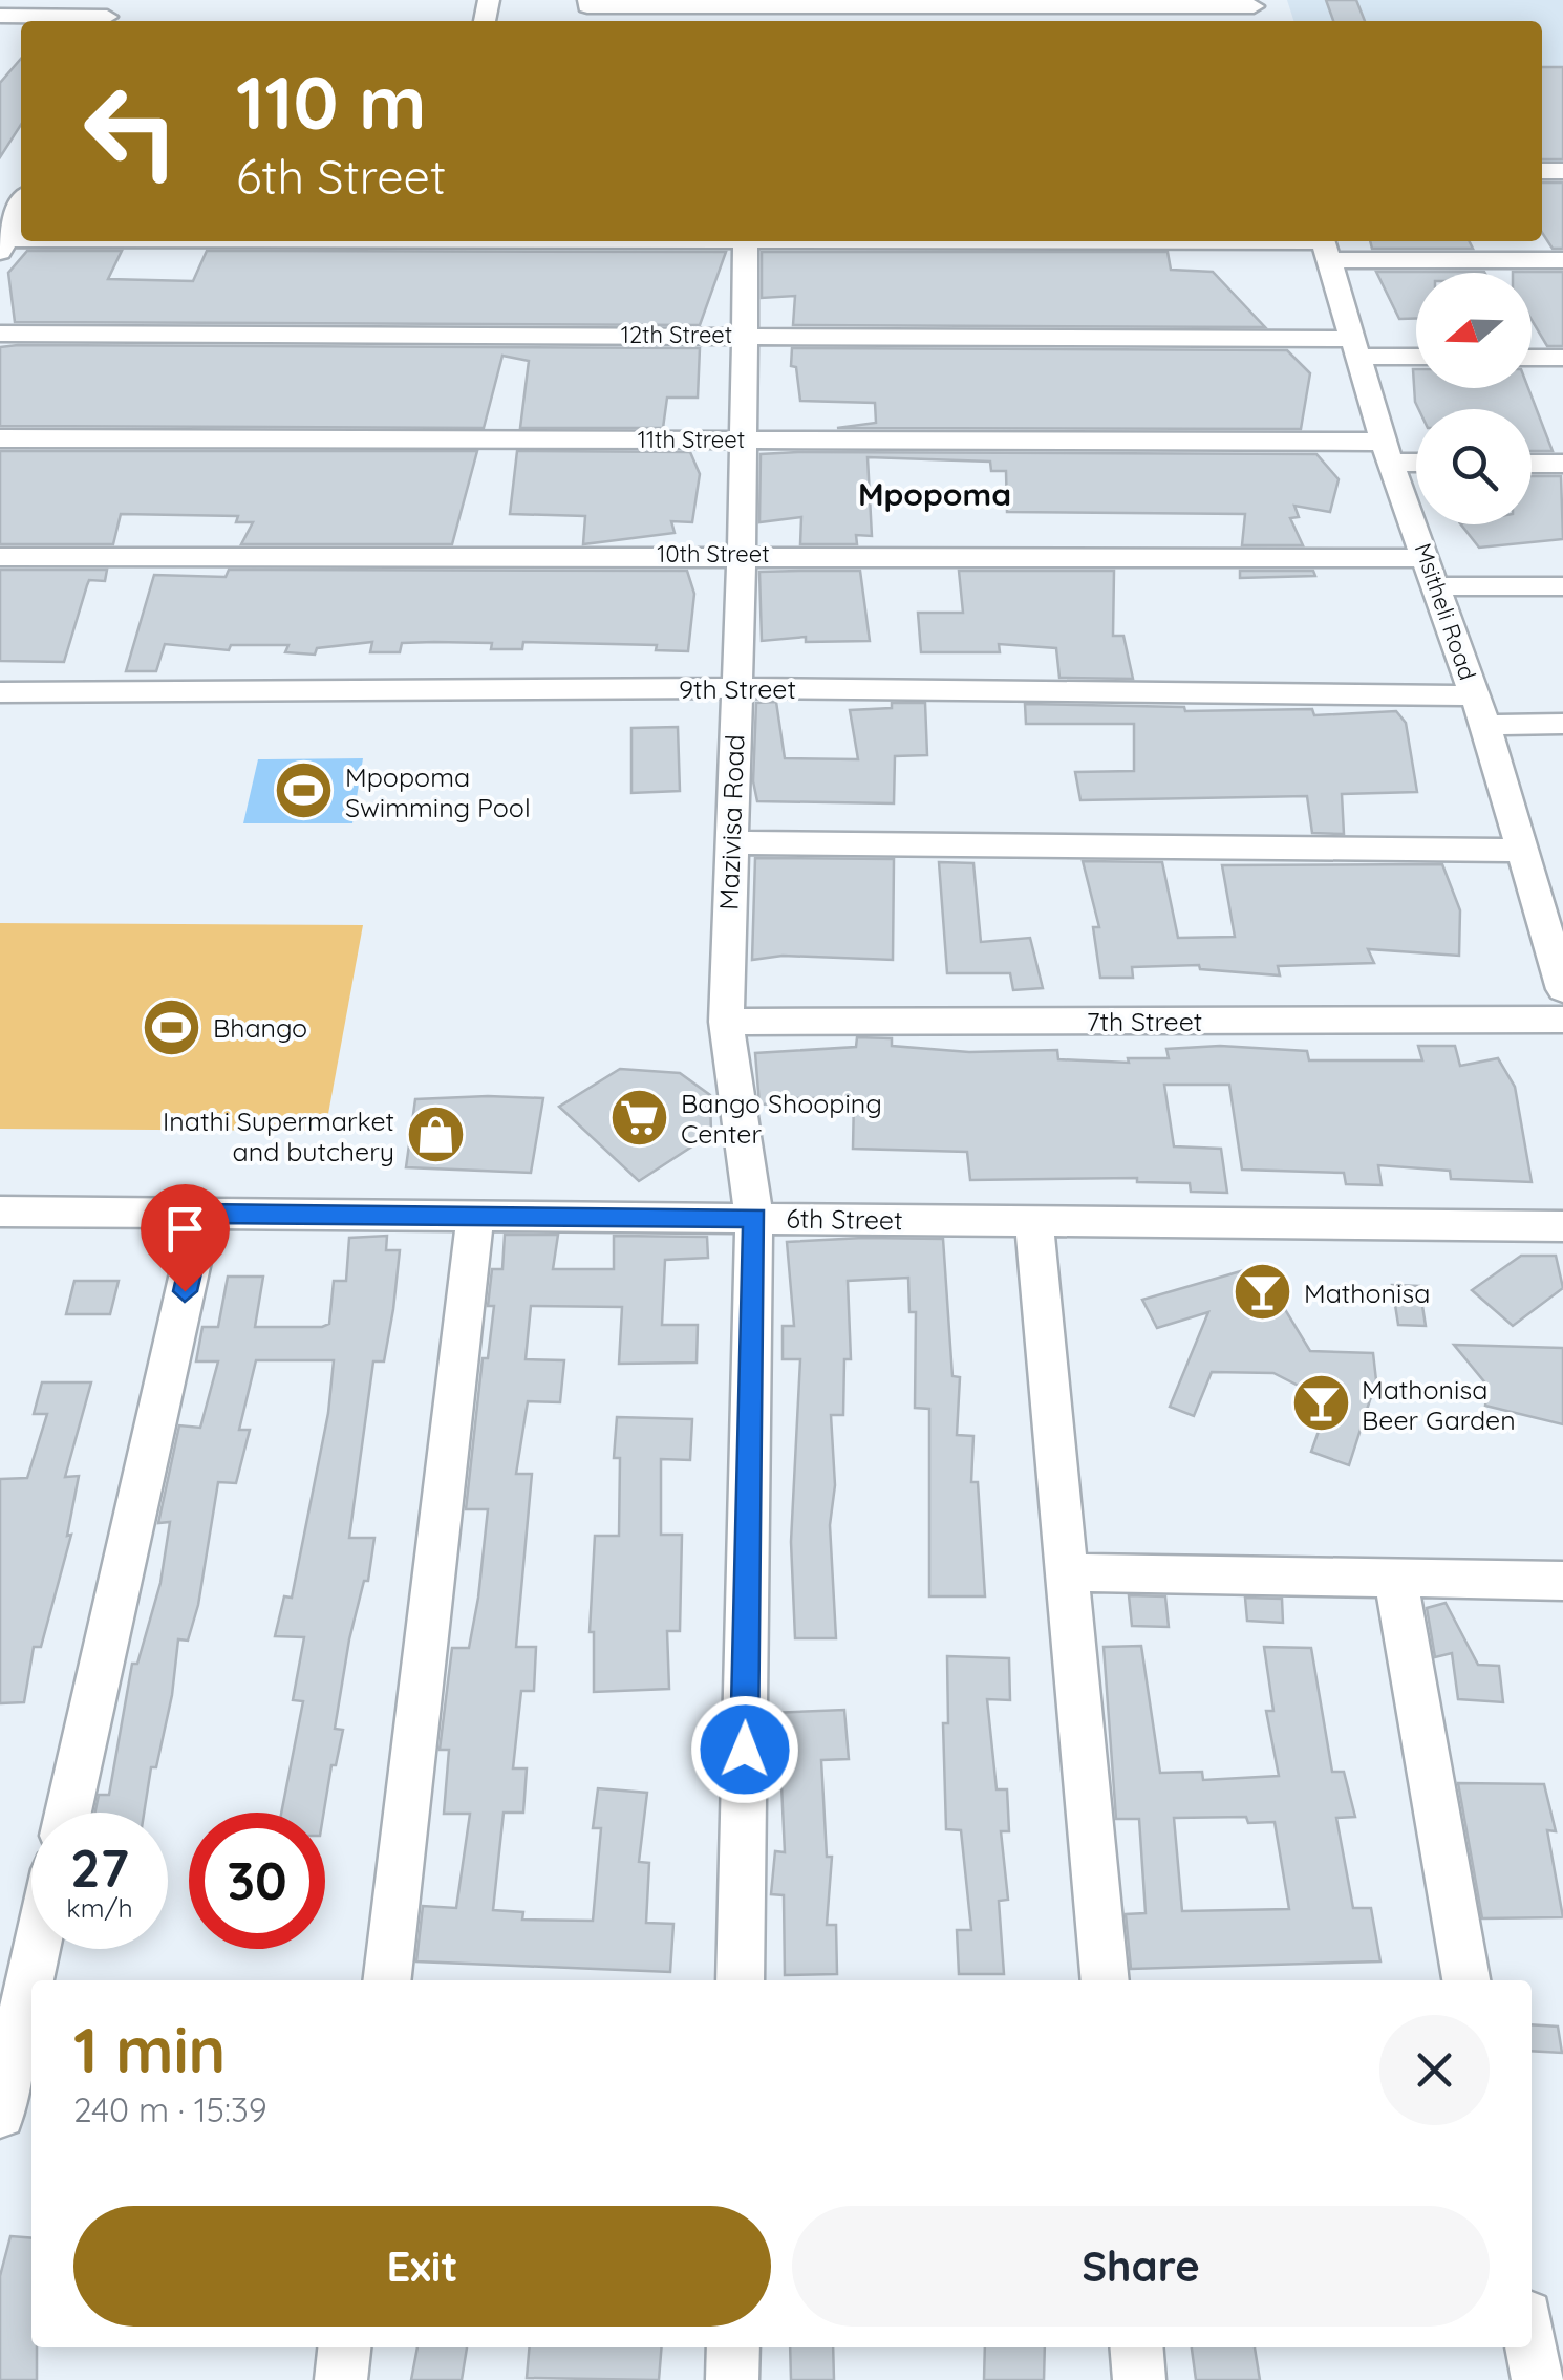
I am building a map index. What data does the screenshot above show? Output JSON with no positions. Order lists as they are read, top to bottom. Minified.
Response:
{"streets":{"street":["12th Street","11th Street","10th Street","Msitheli Road","9th Street","Mazivisa Road","7th Street","6th Street"]},"crossings":[["12th Street","Msitheli Road"],["12th Street","Mazivisa Road"],["11th Street","Msitheli Road"],["11th Street","Mazivisa Road"],["10th Street","Msitheli Road"],["10th Street","Mazivisa Road"],["Msitheli Road","9th Street"],["9th Street","Mazivisa Road"],["Mazivisa Road","7th Street"],["Mazivisa Road","6th Street"]],"districts":["Mpopoma"],"places":{"sports":["Mpopoma Swimming Pool","Bhango"],"supermarket":["Bango Shooping Center"],"shop":["Inathi Supermarket and butchery"],"bar":["Mathonisa","Mathonisa Beer Garden"]},"north":"left","page":{"turn":["110 m","6th Street"],"speed":"27 km/h","limit":"30","heading":["1 min","240 m · 15:39"],"buttons":["Exit","Share"]}}
